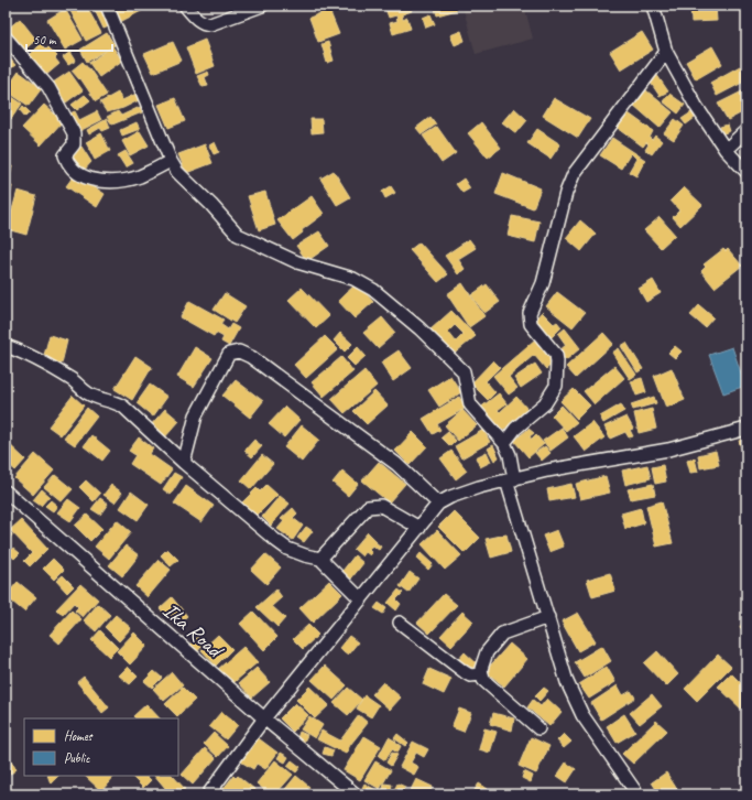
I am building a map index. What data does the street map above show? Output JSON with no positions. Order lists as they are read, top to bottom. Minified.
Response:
{"streets":{"street":["Ika Road"]},"legend":["Homes","Public"],"scale_bar":"50 m"}
